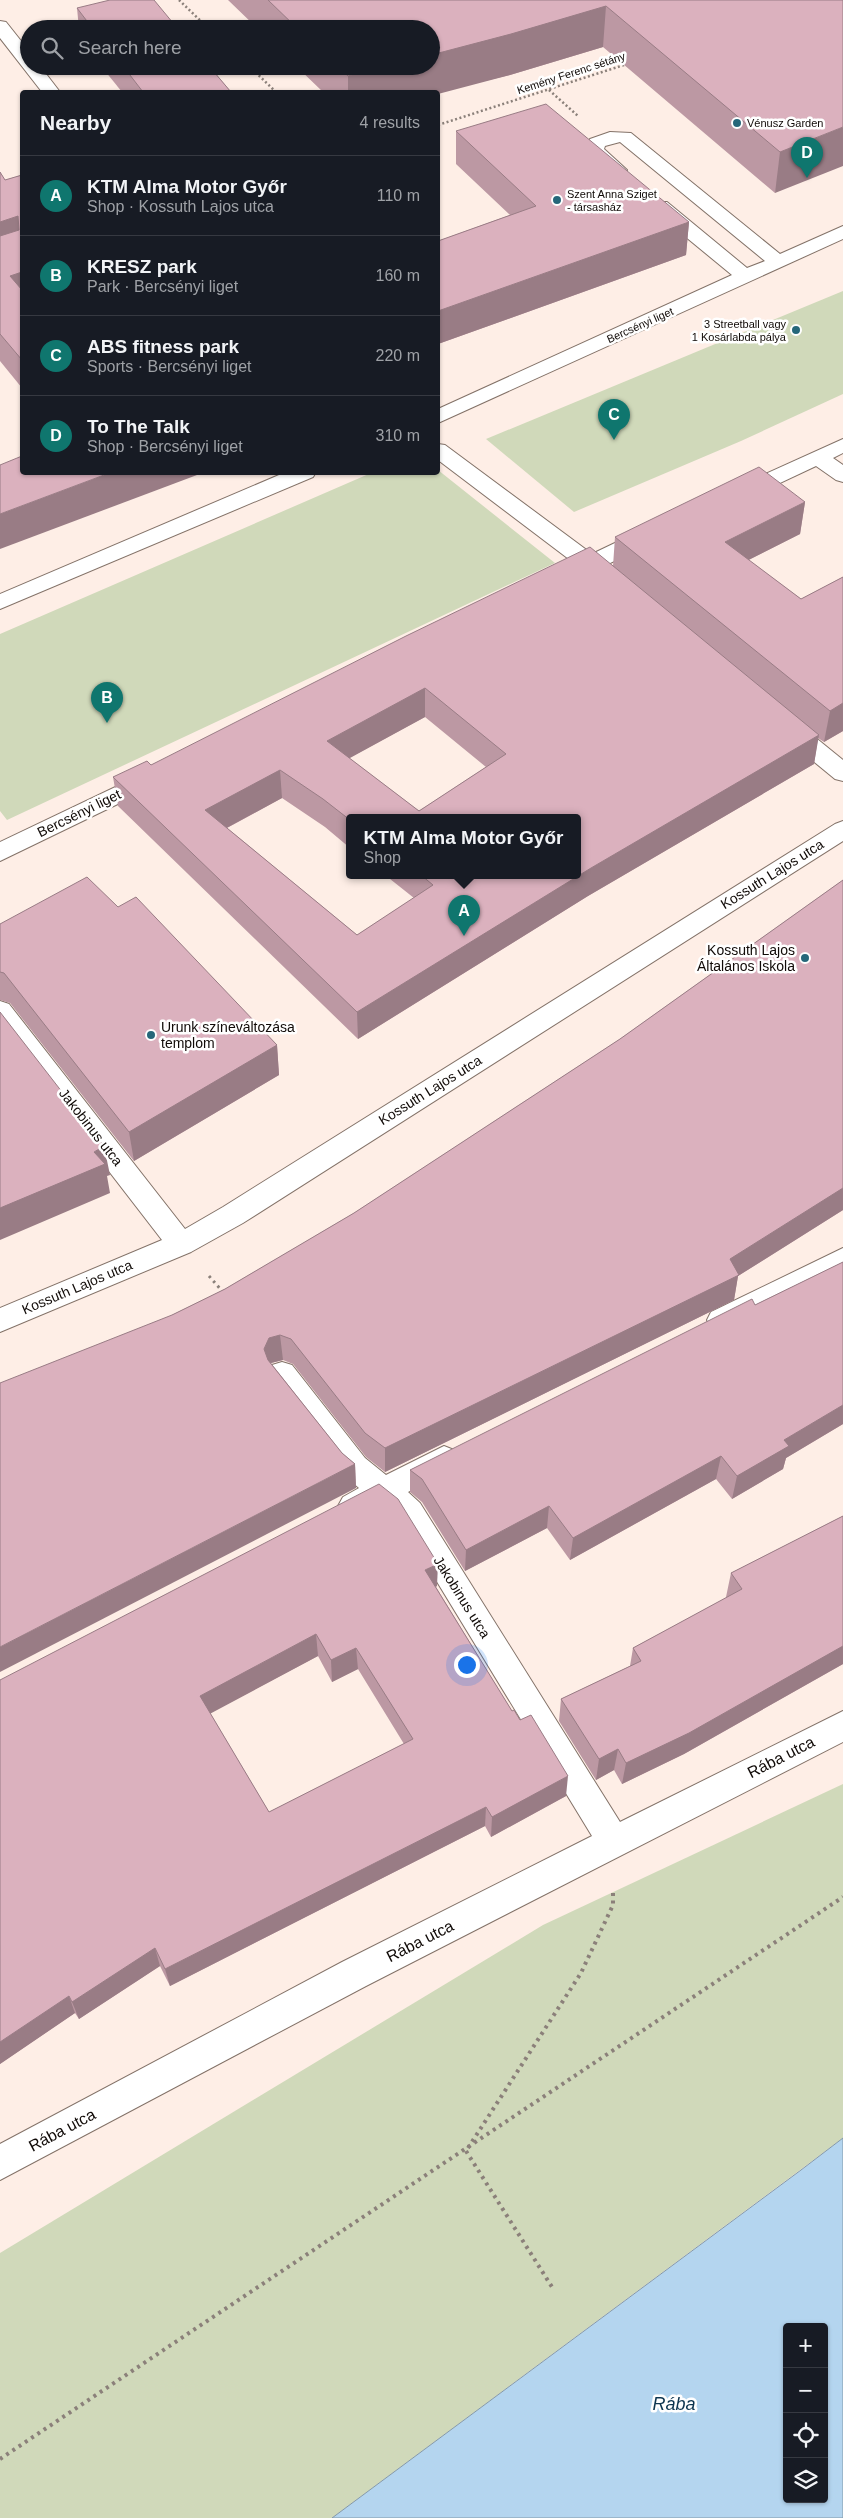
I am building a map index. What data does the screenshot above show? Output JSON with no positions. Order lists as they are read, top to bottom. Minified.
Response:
{"streets":{"street":["Bercsényi liget","Kossuth Lajos utca","Jakobinus utca","Rába utca"],"path":["Kemény Ferenc sétány"]},"crossings":[["Kossuth Lajos utca","Jakobinus utca"],["Jakobinus utca","Rába utca"]],"water":["Rába"],"places":["Vénusz Garden","Szent Anna Sziget - társasház","3 Streetball vagy 1 Kosárlabda pálya","Kossuth Lajos Általános Iskola","Urunk színeváltozása templom"],"page":{"search":"Search here","heading":["Nearby","4 results"],"pins":["D","C","B","A"],"list":[{"mark":"A","name":"KTM Alma Motor Győr","note":"Shop · Kossuth Lajos utca","value":"110 m"},{"mark":"B","name":"KRESZ park","note":"Park · Bercsényi liget","value":"160 m"},{"mark":"C","name":"ABS fitness park","note":"Sports · Bercsényi liget","value":"220 m"},{"mark":"D","name":"To The Talk","note":"Shop · Bercsényi liget","value":"310 m"}],"popup":["KTM Alma Motor Győr","Shop"],"map_buttons":["+","−"]}}
